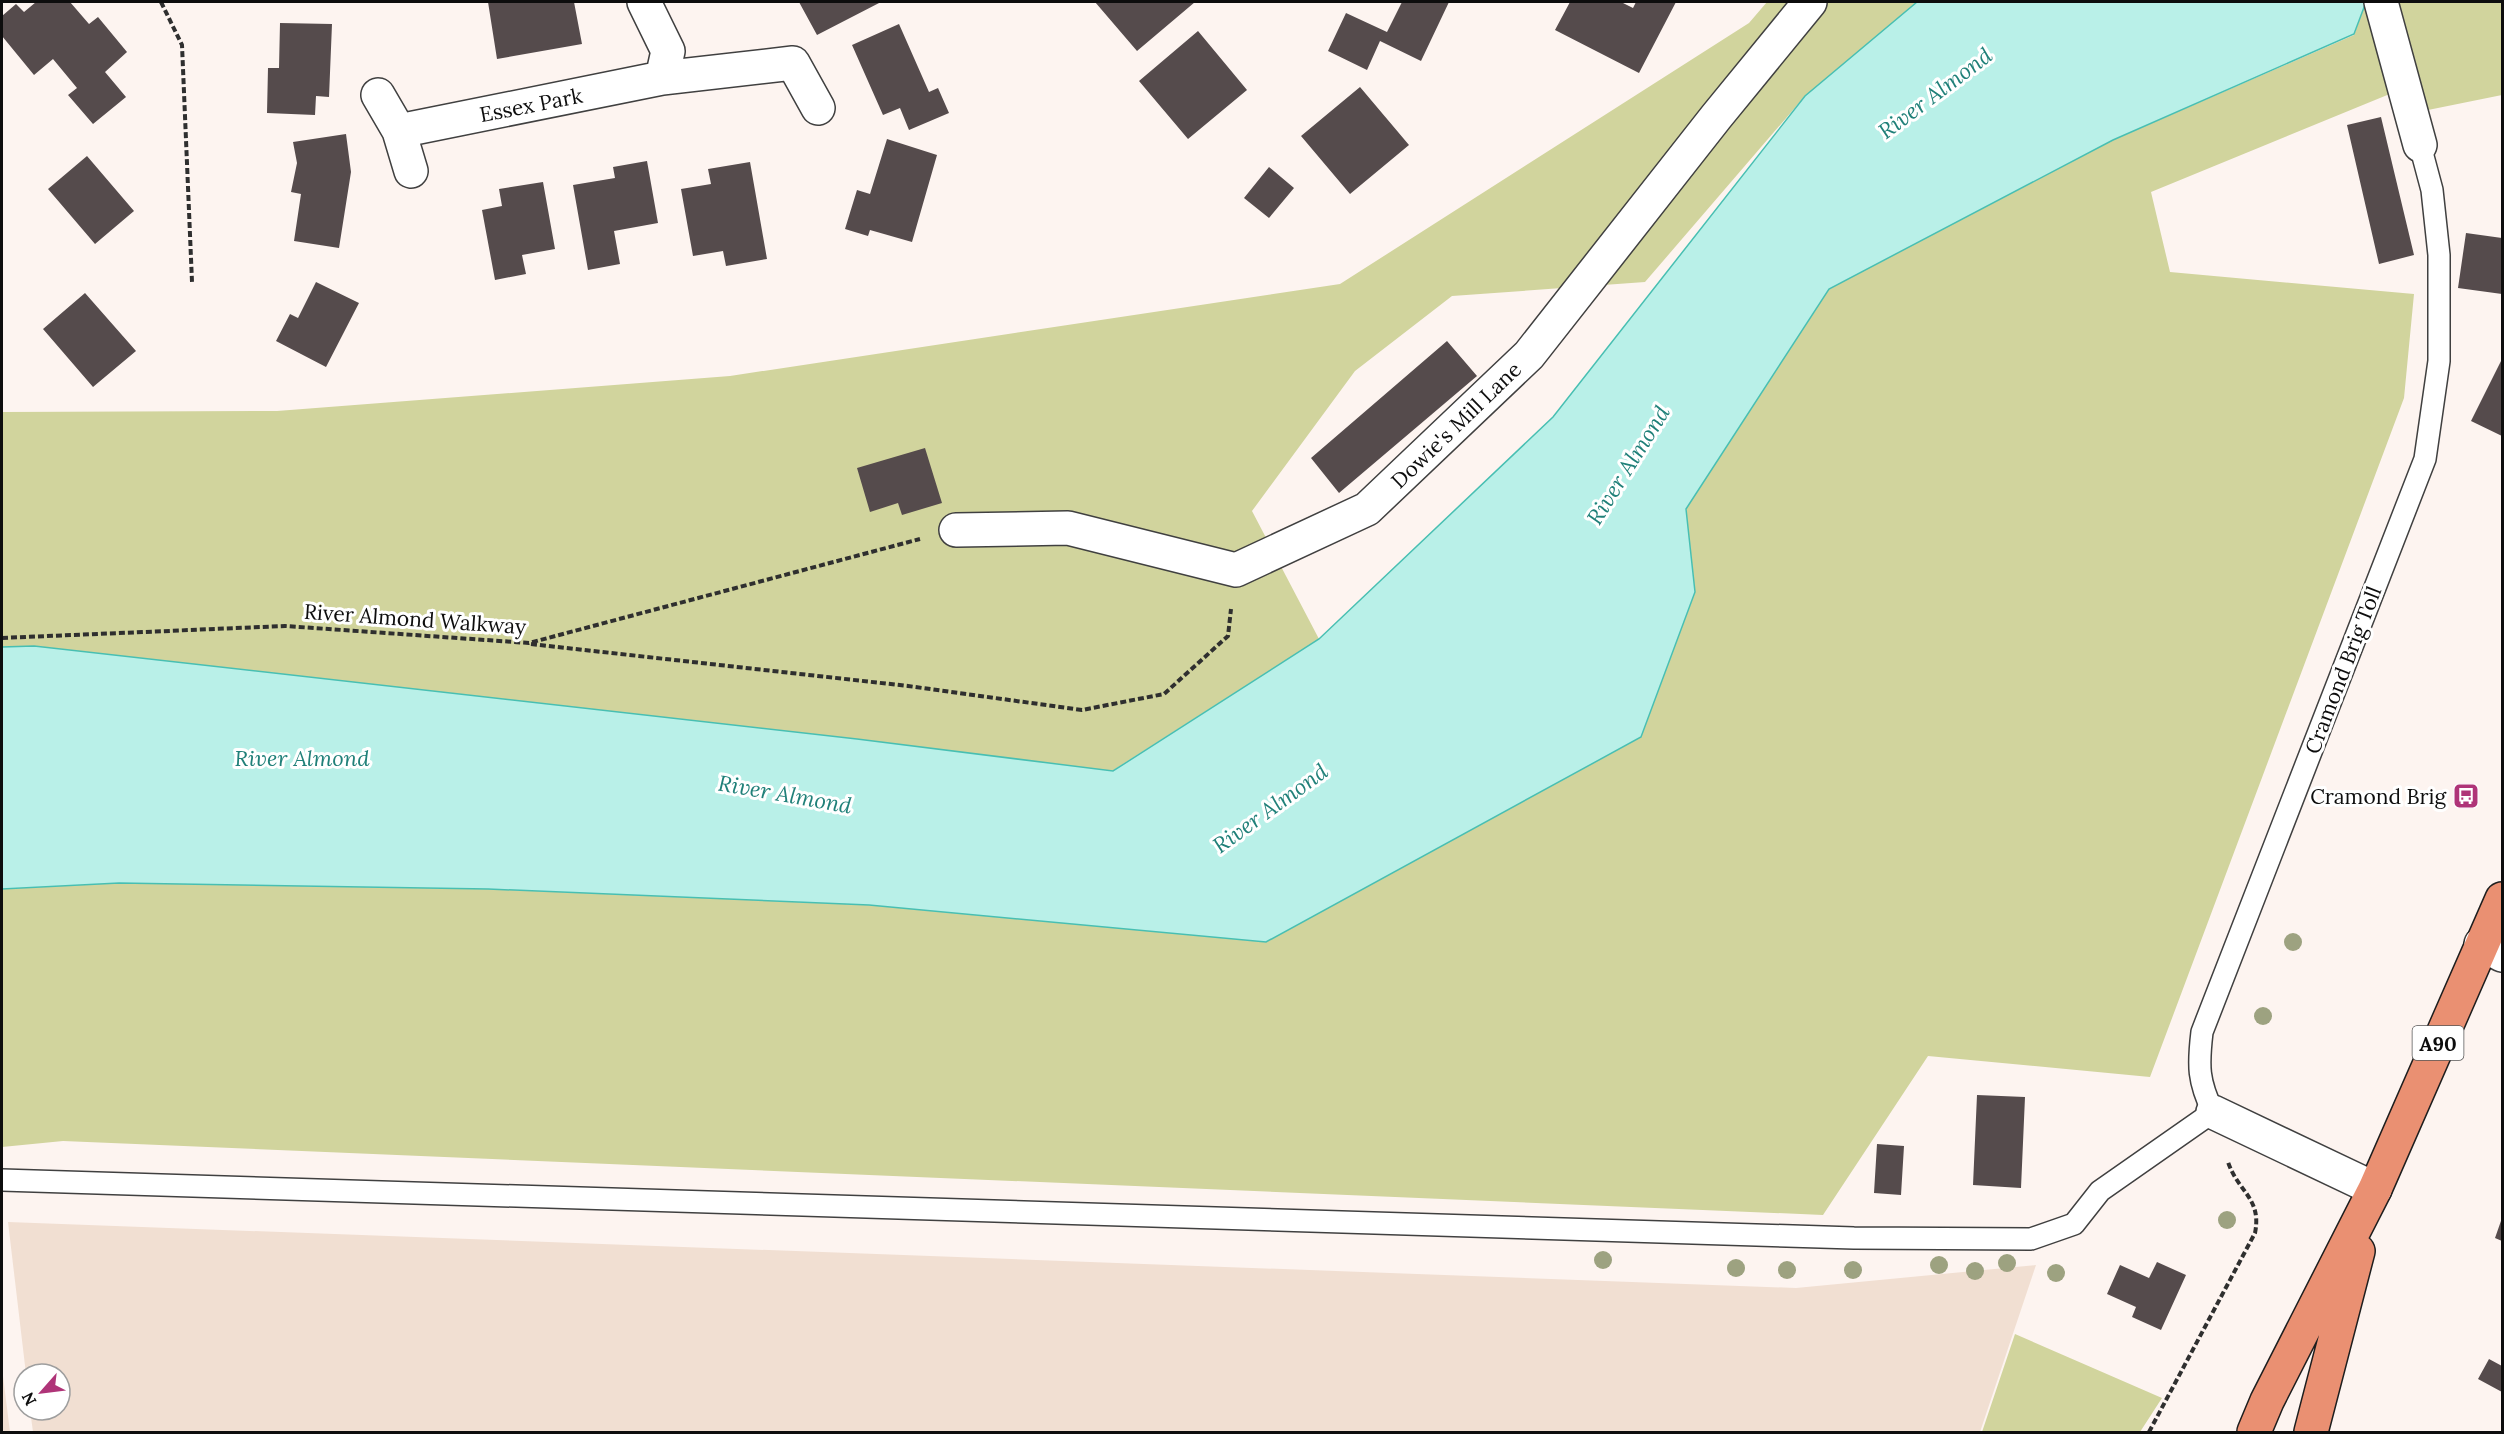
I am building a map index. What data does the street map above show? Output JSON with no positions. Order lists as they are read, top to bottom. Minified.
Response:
{"streets":{"main road":["A90"],"street":["Essex Park","Dowie's Mill Lane"],"lane":["Cramond Brig Toll"],"path":["River Almond Walkway"]},"water":["River Almond"],"places":{"bus stop":["Cramond Brig"]},"north":"bottom left"}
